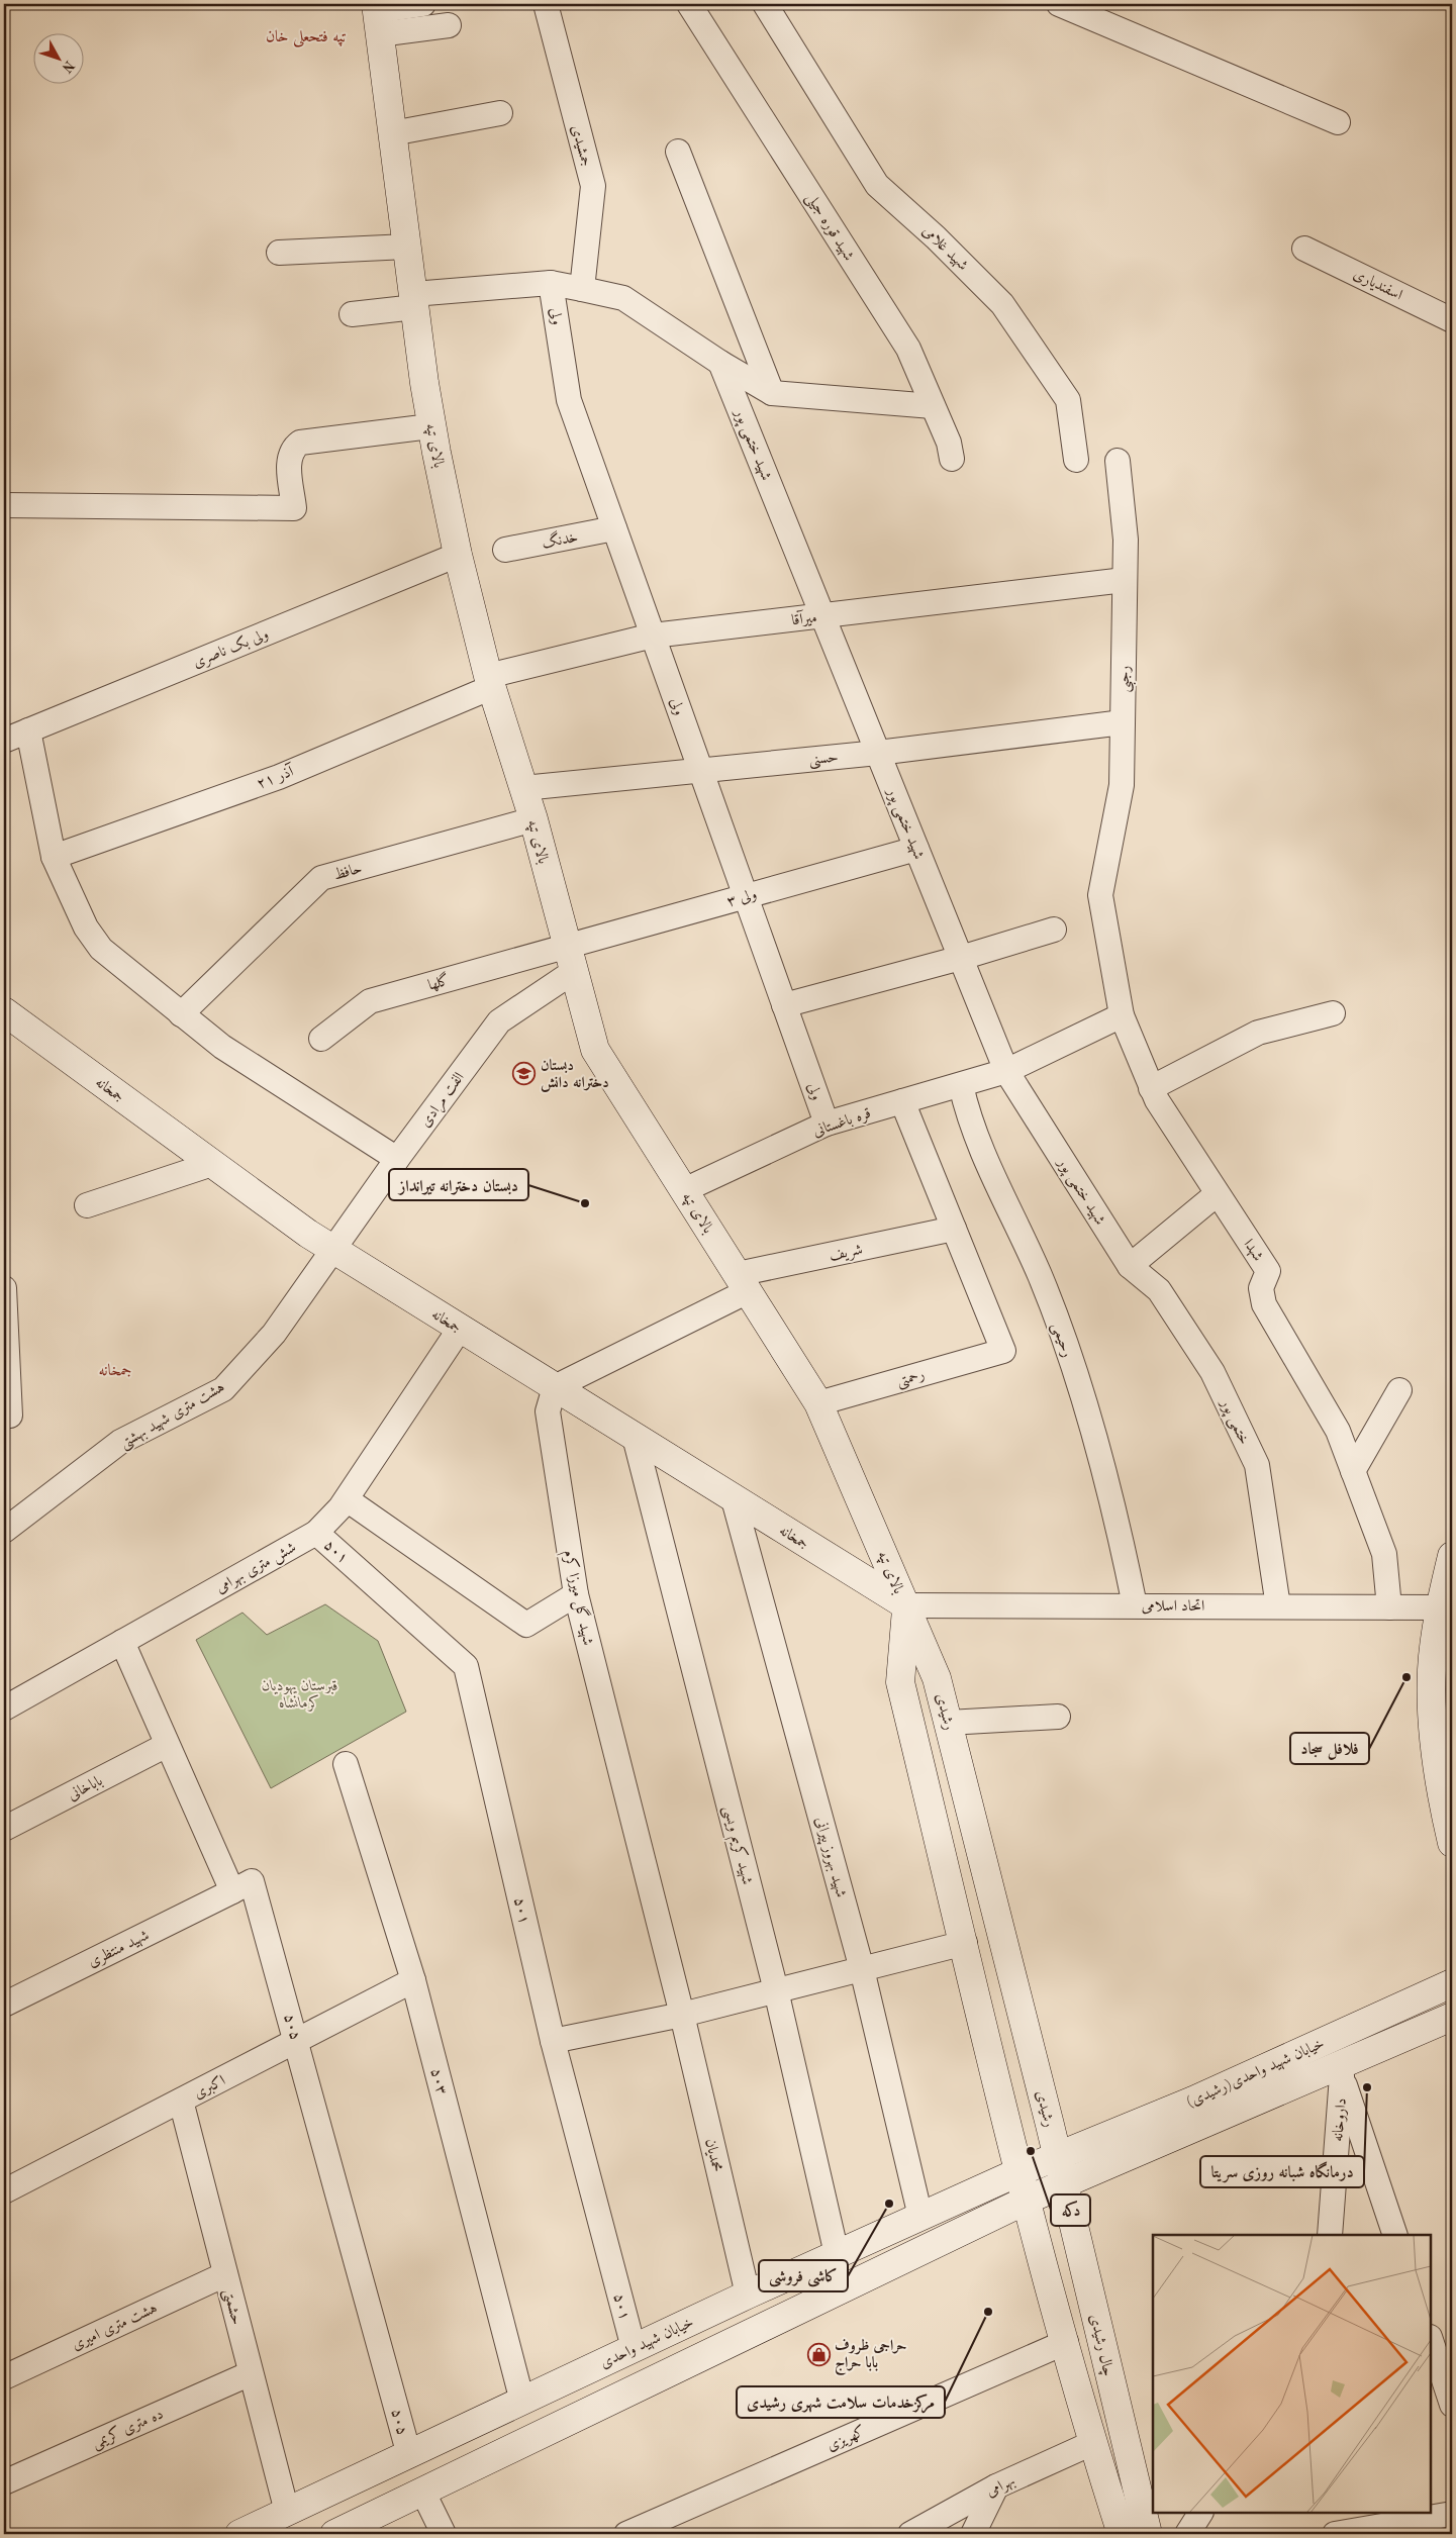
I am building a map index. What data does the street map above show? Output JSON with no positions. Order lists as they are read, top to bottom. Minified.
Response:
{"streets":{"street":["جمشیدی","شهید قوره جیلی","شهید غلامی","اسفندیاری","ولی","شهید ختمی پور","بالای تپه","خدنگ","میرآقا","ولی بک ناصری","رجبی","حسنی","۲۱ آذر","حافظ","ولی ۳","گلها","جمخانه","الفت مرادی","قره باغستانی","شهدا","شریف","رحیمی","رحمتی","هشت متری شهید بهشتی","ختمی پور","۵۰۱","شش متری بهرامی","شهید گل میرزا کرم","اتحاد اسلامی","رشیدی","باباخانی","شهید کریم ویسی","شهید بهروز پیرانی","شهید منتظری","۵۰۵","خیابان شهید واحدی(رشیدی)","۵۰۳","اکبری","داروخانه","محمدیان","حشمتی","هشت متری امیری","خیابان شهید واحدی","چال رشیدی","ده متری کریمی","کهریزی","بهرامی"]},"crossings":[["ولی","خدنگ"],["ولی","میرآقا"],["ولی","حسنی"],["ولی","ولی ۳"],["ولی","قره باغستانی"],["شهید ختمی پور","میرآقا"],["شهید ختمی پور","حسنی"],["شهید ختمی پور","ولی ۳"],["شهید ختمی پور","قره باغستانی"],["شهید ختمی پور","ختمی پور"],["بالای تپه","میرآقا"],["بالای تپه","ولی بک ناصری"],["بالای تپه","حسنی"],["بالای تپه","۲۱ آذر"],["بالای تپه","حافظ"],["بالای تپه","ولی ۳"],["بالای تپه","گلها"],["بالای تپه","جمخانه"],["بالای تپه","الفت مرادی"],["بالای تپه","قره باغستانی"],["بالای تپه","شریف"],["بالای تپه","رحمتی"],["بالای تپه","اتحاد اسلامی"],["بالای تپه","رشیدی"],["میرآقا","رجبی"],["میرآقا","۲۱ آذر"],["رجبی","حسنی"],["رجبی","شهدا"],["ولی ۳","گلها"],["ولی ۳","الفت مرادی"],["گلها","الفت مرادی"],["جمخانه","الفت مرادی"],["جمخانه","هشت متری شهید بهشتی"],["جمخانه","شش متری بهرامی"],["جمخانه","شهید گل میرزا کرم"],["جمخانه","اتحاد اسلامی"],["جمخانه","رشیدی"],["جمخانه","شهید کریم ویسی"],["جمخانه","شهید بهروز پیرانی"],["الفت مرادی","هشت متری شهید بهشتی"],["قره باغستانی","شهدا"],["قره باغستانی","رحیمی"],["شهدا","اتحاد اسلامی"],["شریف","رحمتی"],["رحیمی","اتحاد اسلامی"],["ختمی پور","اتحاد اسلامی"],["۵۰۱","شش متری بهرامی"],["۵۰۱","خیابان شهید واحدی"],["شهید گل میرزا کرم","محمدیان"],["اتحاد اسلامی","رشیدی"],["رشیدی","خیابان شهید واحدی(رشیدی)"],["رشیدی","خیابان شهید واحدی"],["رشیدی","چال رشیدی"],["شهید کریم ویسی","خیابان شهید واحدی"],["شهید بهروز پیرانی","خیابان شهید واحدی"],["شهید منتظری","۵۰۵"],["۵۰۵","اکبری"],["۵۰۵","خیابان شهید واحدی"],["خیابان شهید واحدی(رشیدی)","داروخانه"],["خیابان شهید واحدی(رشیدی)","خیابان شهید واحدی"],["خیابان شهید واحدی(رشیدی)","چال رشیدی"],["۵۰۳","اکبری"],["۵۰۳","خیابان شهید واحدی"],["اکبری","حشمتی"],["محمدیان","خیابان شهید واحدی"],["حشمتی","هشت متری امیری"],["حشمتی","خیابان شهید واحدی"],["حشمتی","ده متری کریمی"],["خیابان شهید واحدی","چال رشیدی"]],"districts":["تپه فتحعلی خان","جمخانه"],"parks":["قبرستان یهودیان کرمانشاه"],"places":{"school or university":["دبستان دخترانه دانش"],"other":["دبستان دخترانه تیرانداز","فلافل سجاد","درمانگاه شبانه روزی سریتا","دکه","کاشی فروشی","مرکزخدمات سلامت شهری رشیدی"],"shop":["حراجی ظروف بابا حراج"]},"north":"bottom right"}
